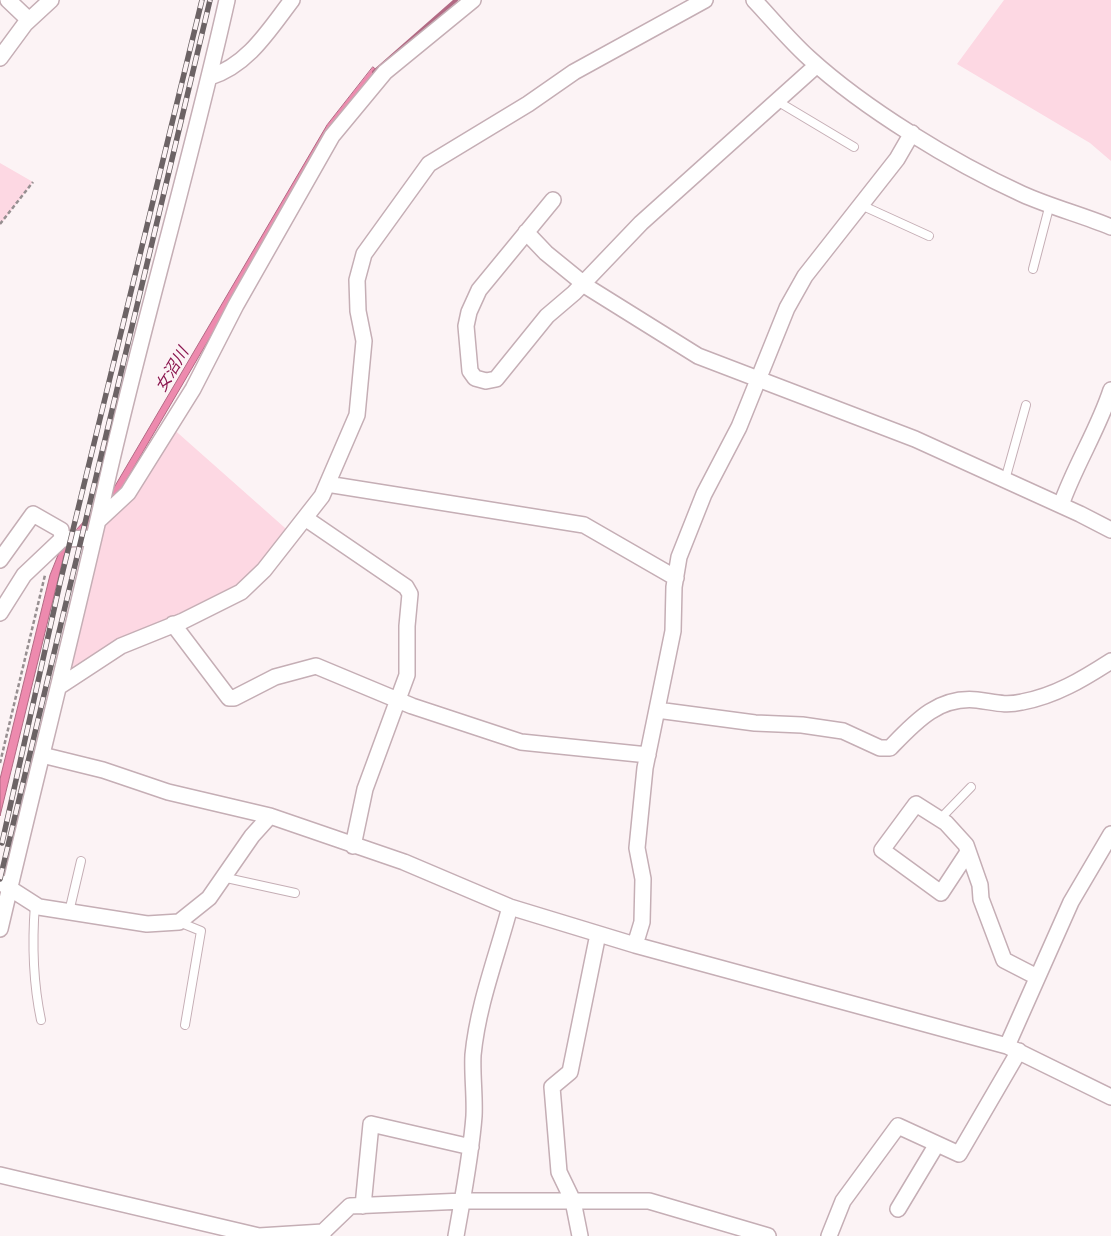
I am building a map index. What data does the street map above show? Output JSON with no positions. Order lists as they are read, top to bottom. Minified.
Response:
{"water":["女沼川"]}
